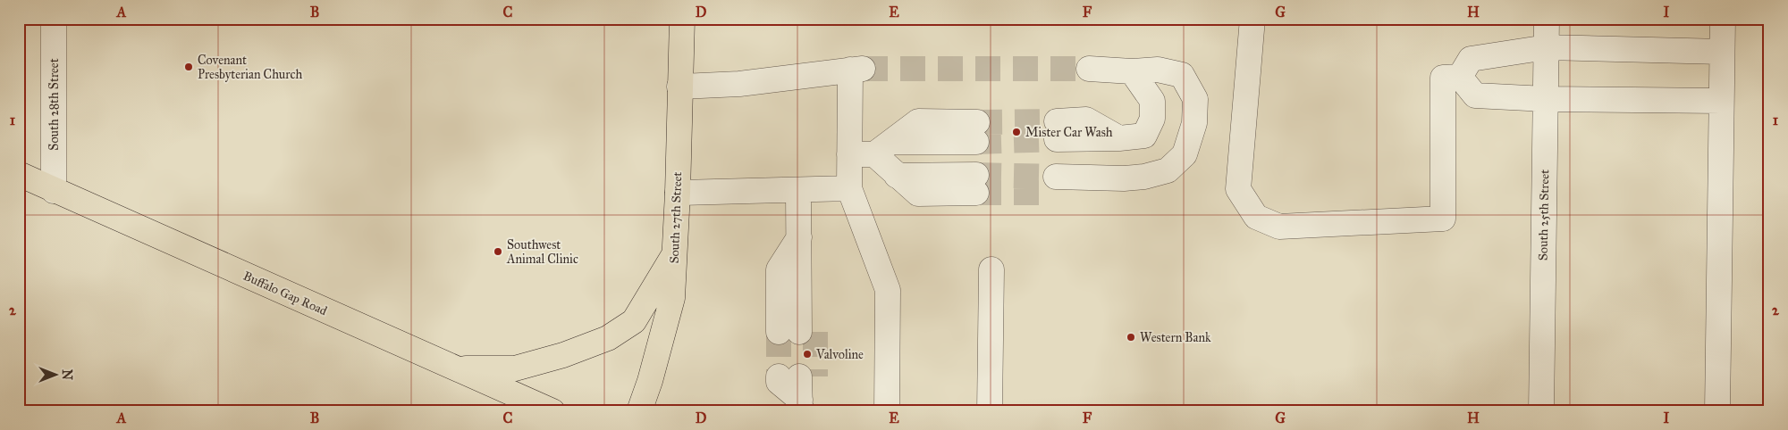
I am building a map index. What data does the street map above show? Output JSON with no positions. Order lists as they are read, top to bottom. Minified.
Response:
{"streets":{"main road":["South 27th Street","Buffalo Gap Road"],"street":["South 28th Street","South 25th Street"]},"crossings":[["South 28th Street","Buffalo Gap Road"]],"places":["Covenant Presbyterian Church","Mister Car Wash","Southwest Animal Clinic","Western Bank","Valvoline"],"north":"right","grid":{"columns":["A","B","C","D","E","F","G","H","I"],"rows":["1","2"]}}
